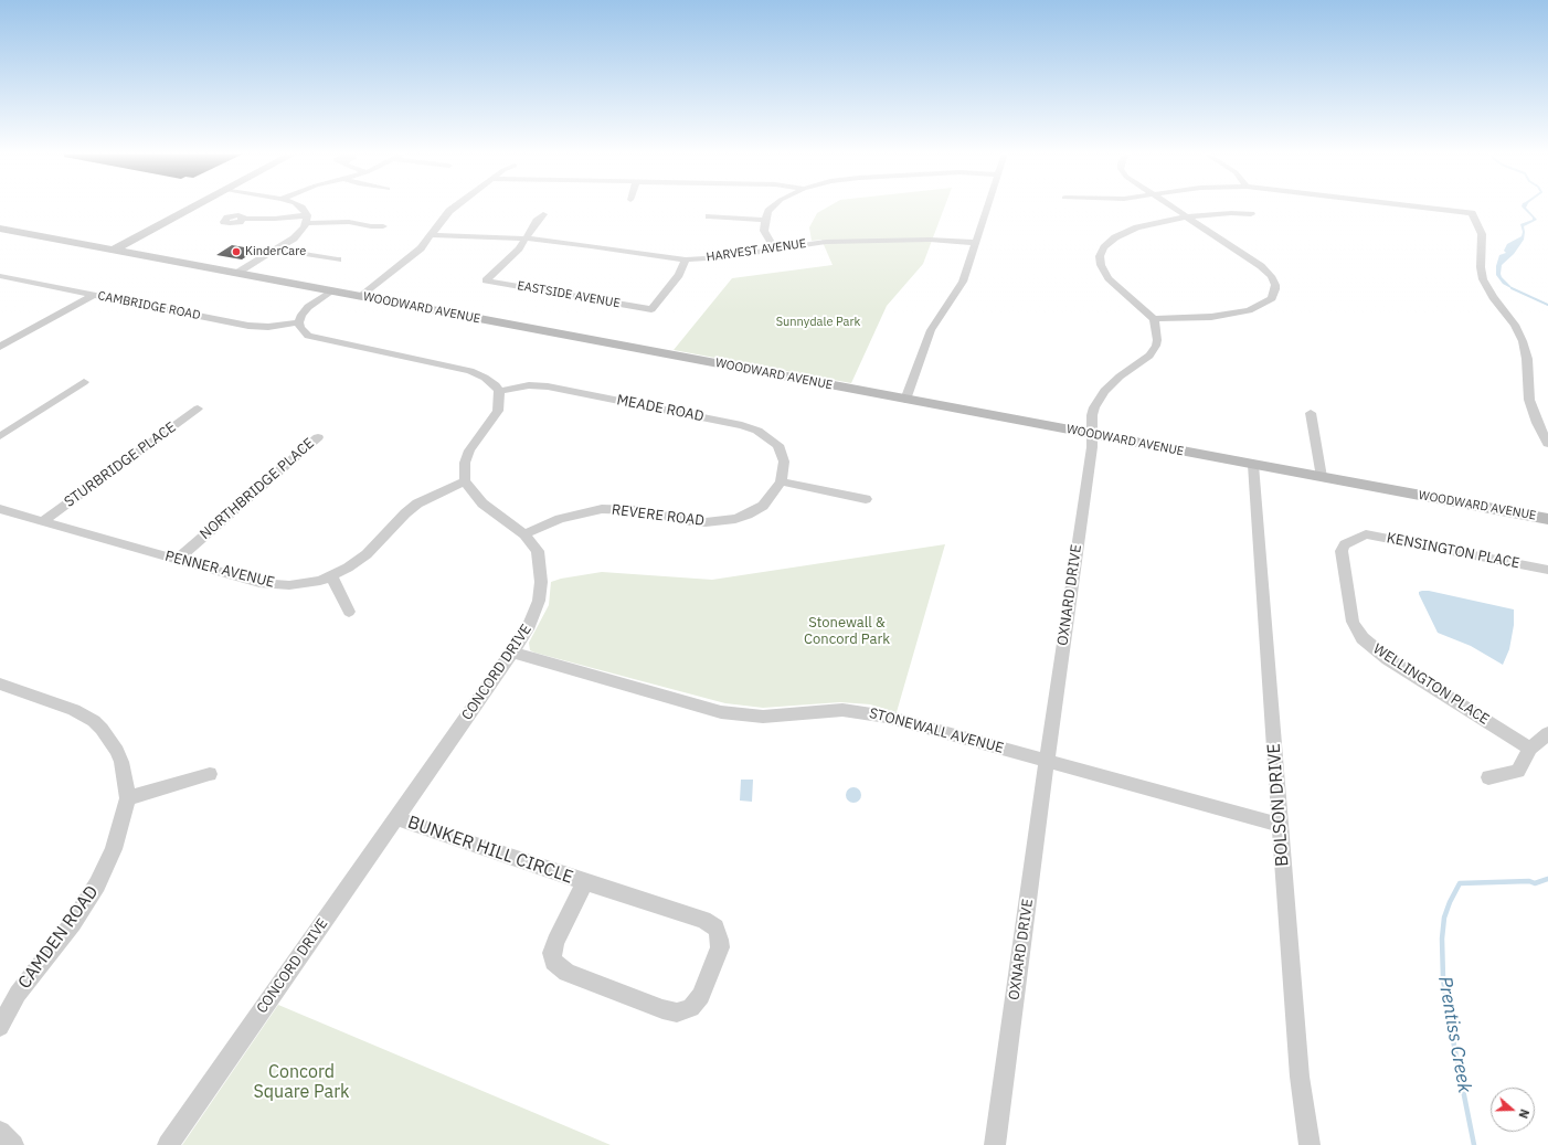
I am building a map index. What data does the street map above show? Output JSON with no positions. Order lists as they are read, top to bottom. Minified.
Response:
{"streets":{"main road":["WOODWARD AVENUE"],"street":["HARVEST AVENUE","EASTSIDE AVENUE","CAMBRIDGE ROAD","MEADE ROAD","STURBRIDGE PLACE","NORTHBRIDGE PLACE","REVERE ROAD","KENSINGTON PLACE","PENNER AVENUE","OXNARD DRIVE","CONCORD DRIVE","WELLINGTON PLACE","STONEWALL AVENUE","BOLSON DRIVE","BUNKER HILL CIRCLE","CAMDEN ROAD"]},"crossings":[["HARVEST AVENUE","EASTSIDE AVENUE"],["WOODWARD AVENUE","OXNARD DRIVE"],["WOODWARD AVENUE","BOLSON DRIVE"],["MEADE ROAD","REVERE ROAD"],["STURBRIDGE PLACE","PENNER AVENUE"],["NORTHBRIDGE PLACE","PENNER AVENUE"],["REVERE ROAD","CONCORD DRIVE"],["KENSINGTON PLACE","WELLINGTON PLACE"],["PENNER AVENUE","CONCORD DRIVE"],["OXNARD DRIVE","STONEWALL AVENUE"],["CONCORD DRIVE","STONEWALL AVENUE"],["CONCORD DRIVE","BUNKER HILL CIRCLE"],["STONEWALL AVENUE","BOLSON DRIVE"]],"water":["Prentiss Creek"],"parks":["Sunnydale Park","Stonewall & Concord Park","Concord Square Park"],"places":["KinderCare"],"north":"right"}
